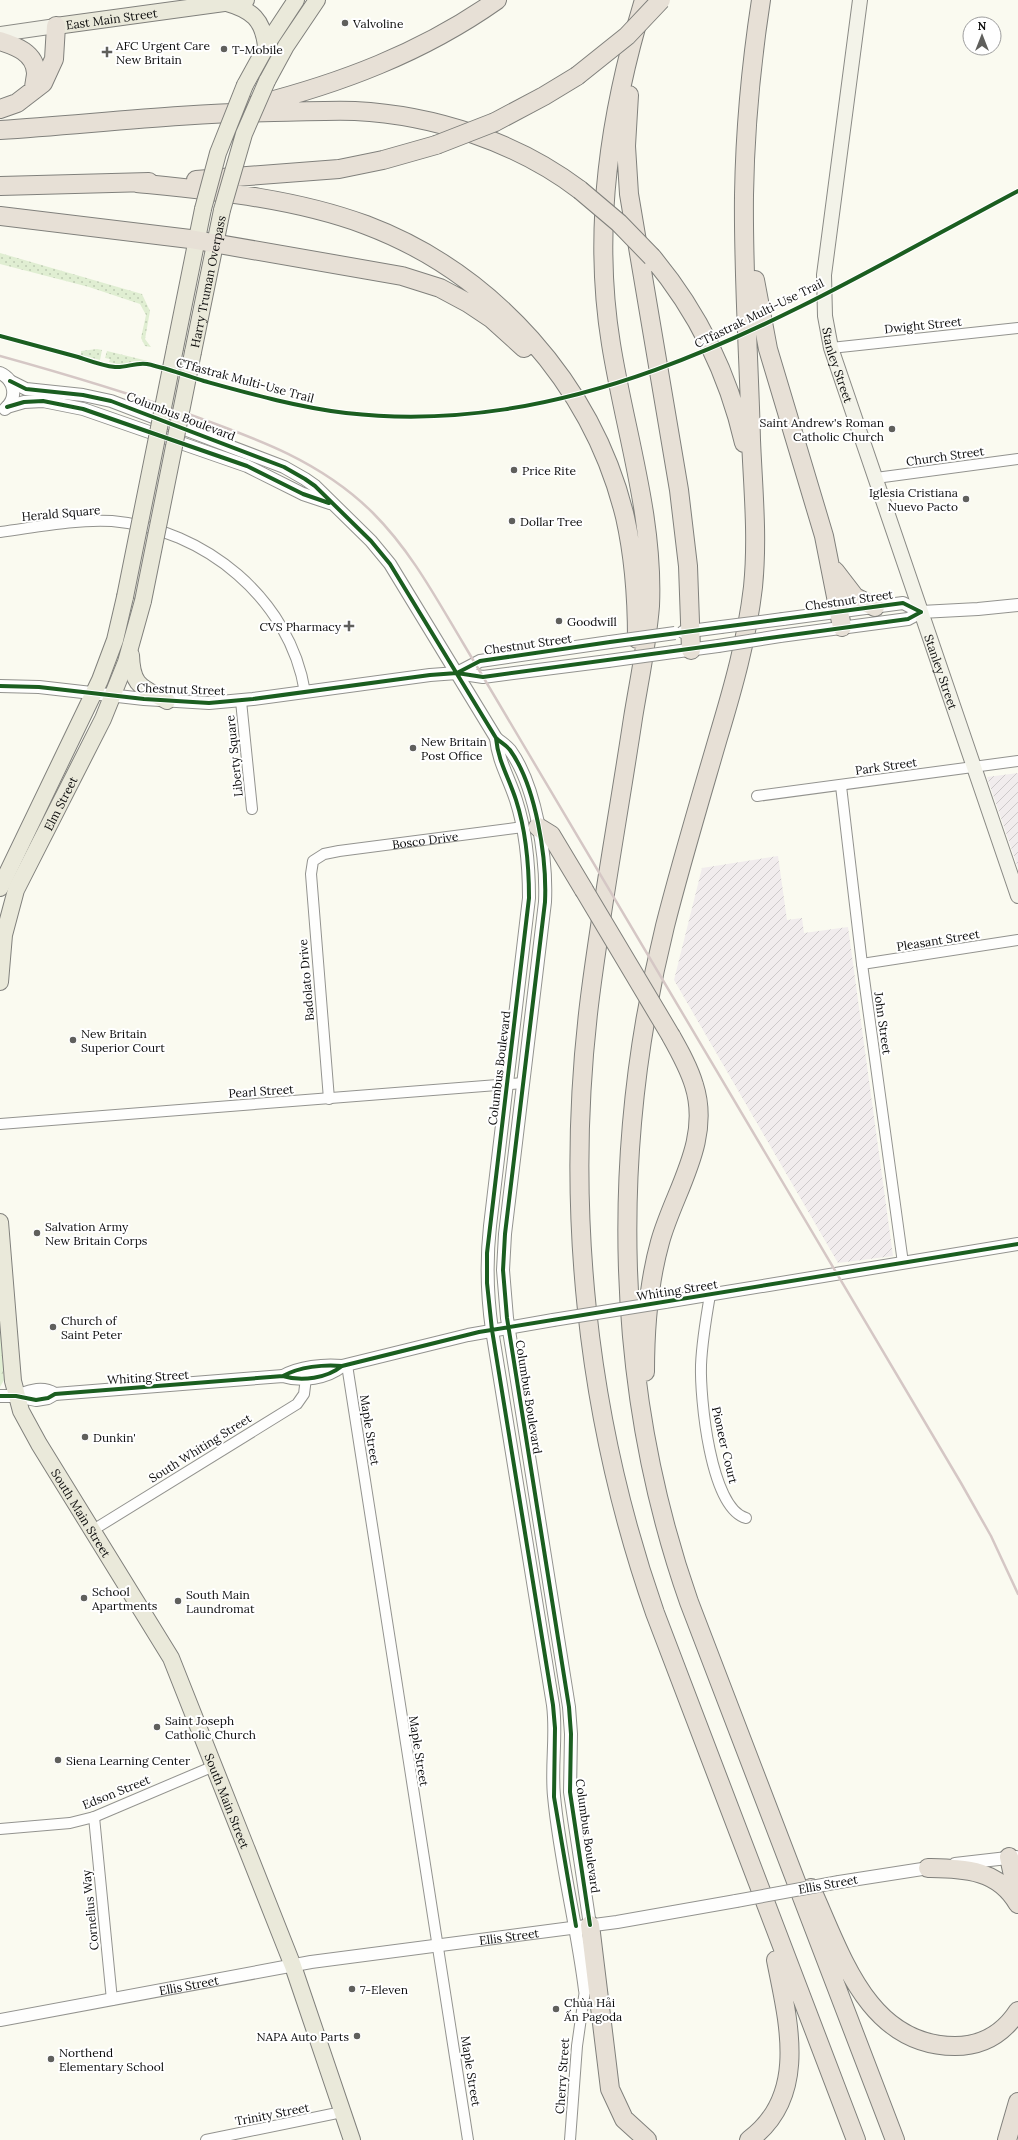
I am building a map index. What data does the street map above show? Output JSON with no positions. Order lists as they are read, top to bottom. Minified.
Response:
{"streets":{"main road":["East Main Street","Harry Truman Overpass","Stanley Street","Elm Street","South Main Street"],"street":["Dwight Street","Columbus Boulevard","Church Street","Herald Square","Chestnut Street","Liberty Square","Park Street","Bosco Drive","Pleasant Street","Badolato Drive","John Street","Pearl Street","Whiting Street","Maple Street","Pioneer Court","South Whiting Street","Edson Street","Ellis Street","Cornelius Way","Cherry Street","Trinity Street"],"cycle path":["CTfastrak Multi-Use Trail"]},"crossings":[["Harry Truman Overpass","Chestnut Street"],["Harry Truman Overpass","Elm Street"],["Dwight Street","Stanley Street"],["Stanley Street","Church Street"],["Stanley Street","Chestnut Street"],["Stanley Street","Park Street"],["Columbus Boulevard","Chestnut Street"],["Columbus Boulevard","Bosco Drive"],["Columbus Boulevard","Pearl Street"],["Columbus Boulevard","Whiting Street"],["Columbus Boulevard","Ellis Street"],["Columbus Boulevard","Cherry Street"],["Herald Square","Chestnut Street"],["Chestnut Street","Liberty Square"],["Chestnut Street","Elm Street"],["Park Street","John Street"],["Bosco Drive","Badolato Drive"],["Pleasant Street","John Street"],["Badolato Drive","Pearl Street"],["John Street","Whiting Street"],["Whiting Street","Maple Street"],["Whiting Street","Pioneer Court"],["Whiting Street","South Whiting Street"],["Whiting Street","South Main Street"],["Maple Street","Ellis Street"],["South Whiting Street","South Main Street"],["South Main Street","Edson Street"],["South Main Street","Ellis Street"],["South Main Street","Trinity Street"],["Edson Street","Cornelius Way"],["Ellis Street","Cornelius Way"]],"places":{"other":["Valvoline","T-Mobile","Saint Andrew's Roman Catholic Church","Price Rite","Iglesia Cristiana Nuevo Pacto","Dollar Tree","Goodwill","New Britain Post Office","New Britain Superior Court","Salvation Army New Britain Corps","Church of Saint Peter","Dunkin'","School Apartments","South Main Laundromat","Saint Joseph Catholic Church","Siena Learning Center","7-Eleven","Chùa Hải Ấn Pagoda","NAPA Auto Parts","Northend Elementary School"],"health":["AFC Urgent Care New Britain","CVS Pharmacy"]},"north":"top"}
